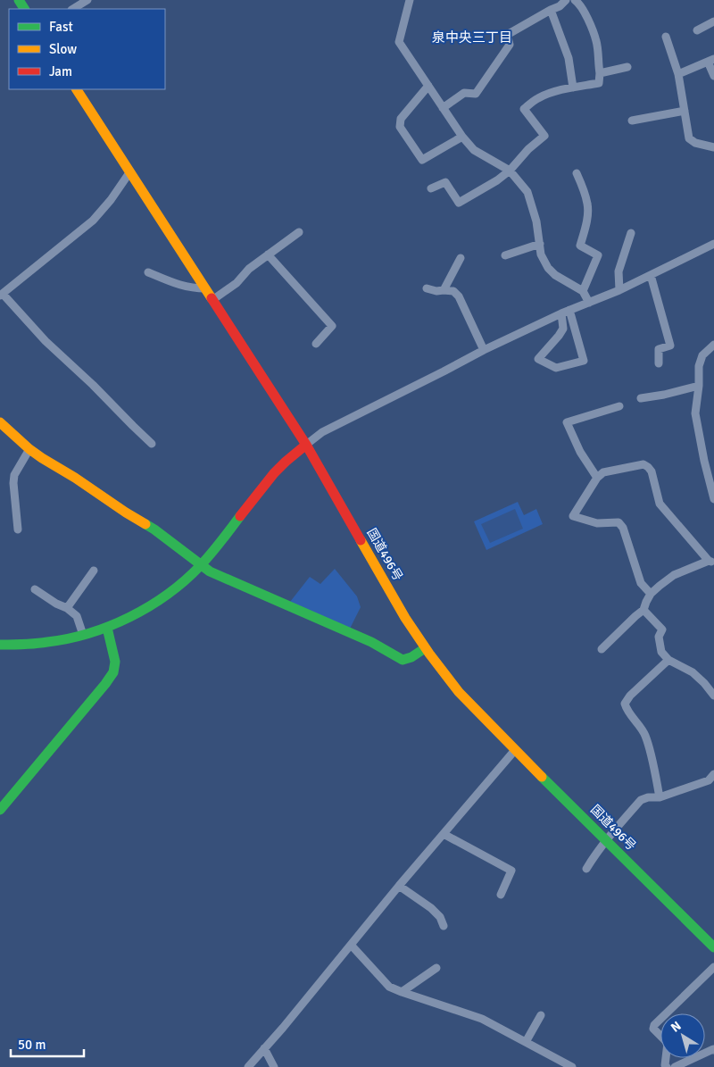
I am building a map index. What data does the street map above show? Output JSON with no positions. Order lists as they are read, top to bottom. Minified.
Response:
{"streets":{"main road":["国道496号"]},"districts":["泉中央三丁目"],"legend":["Fast","Slow","Jam"],"scale_bar":"50 m","north":"top left"}
